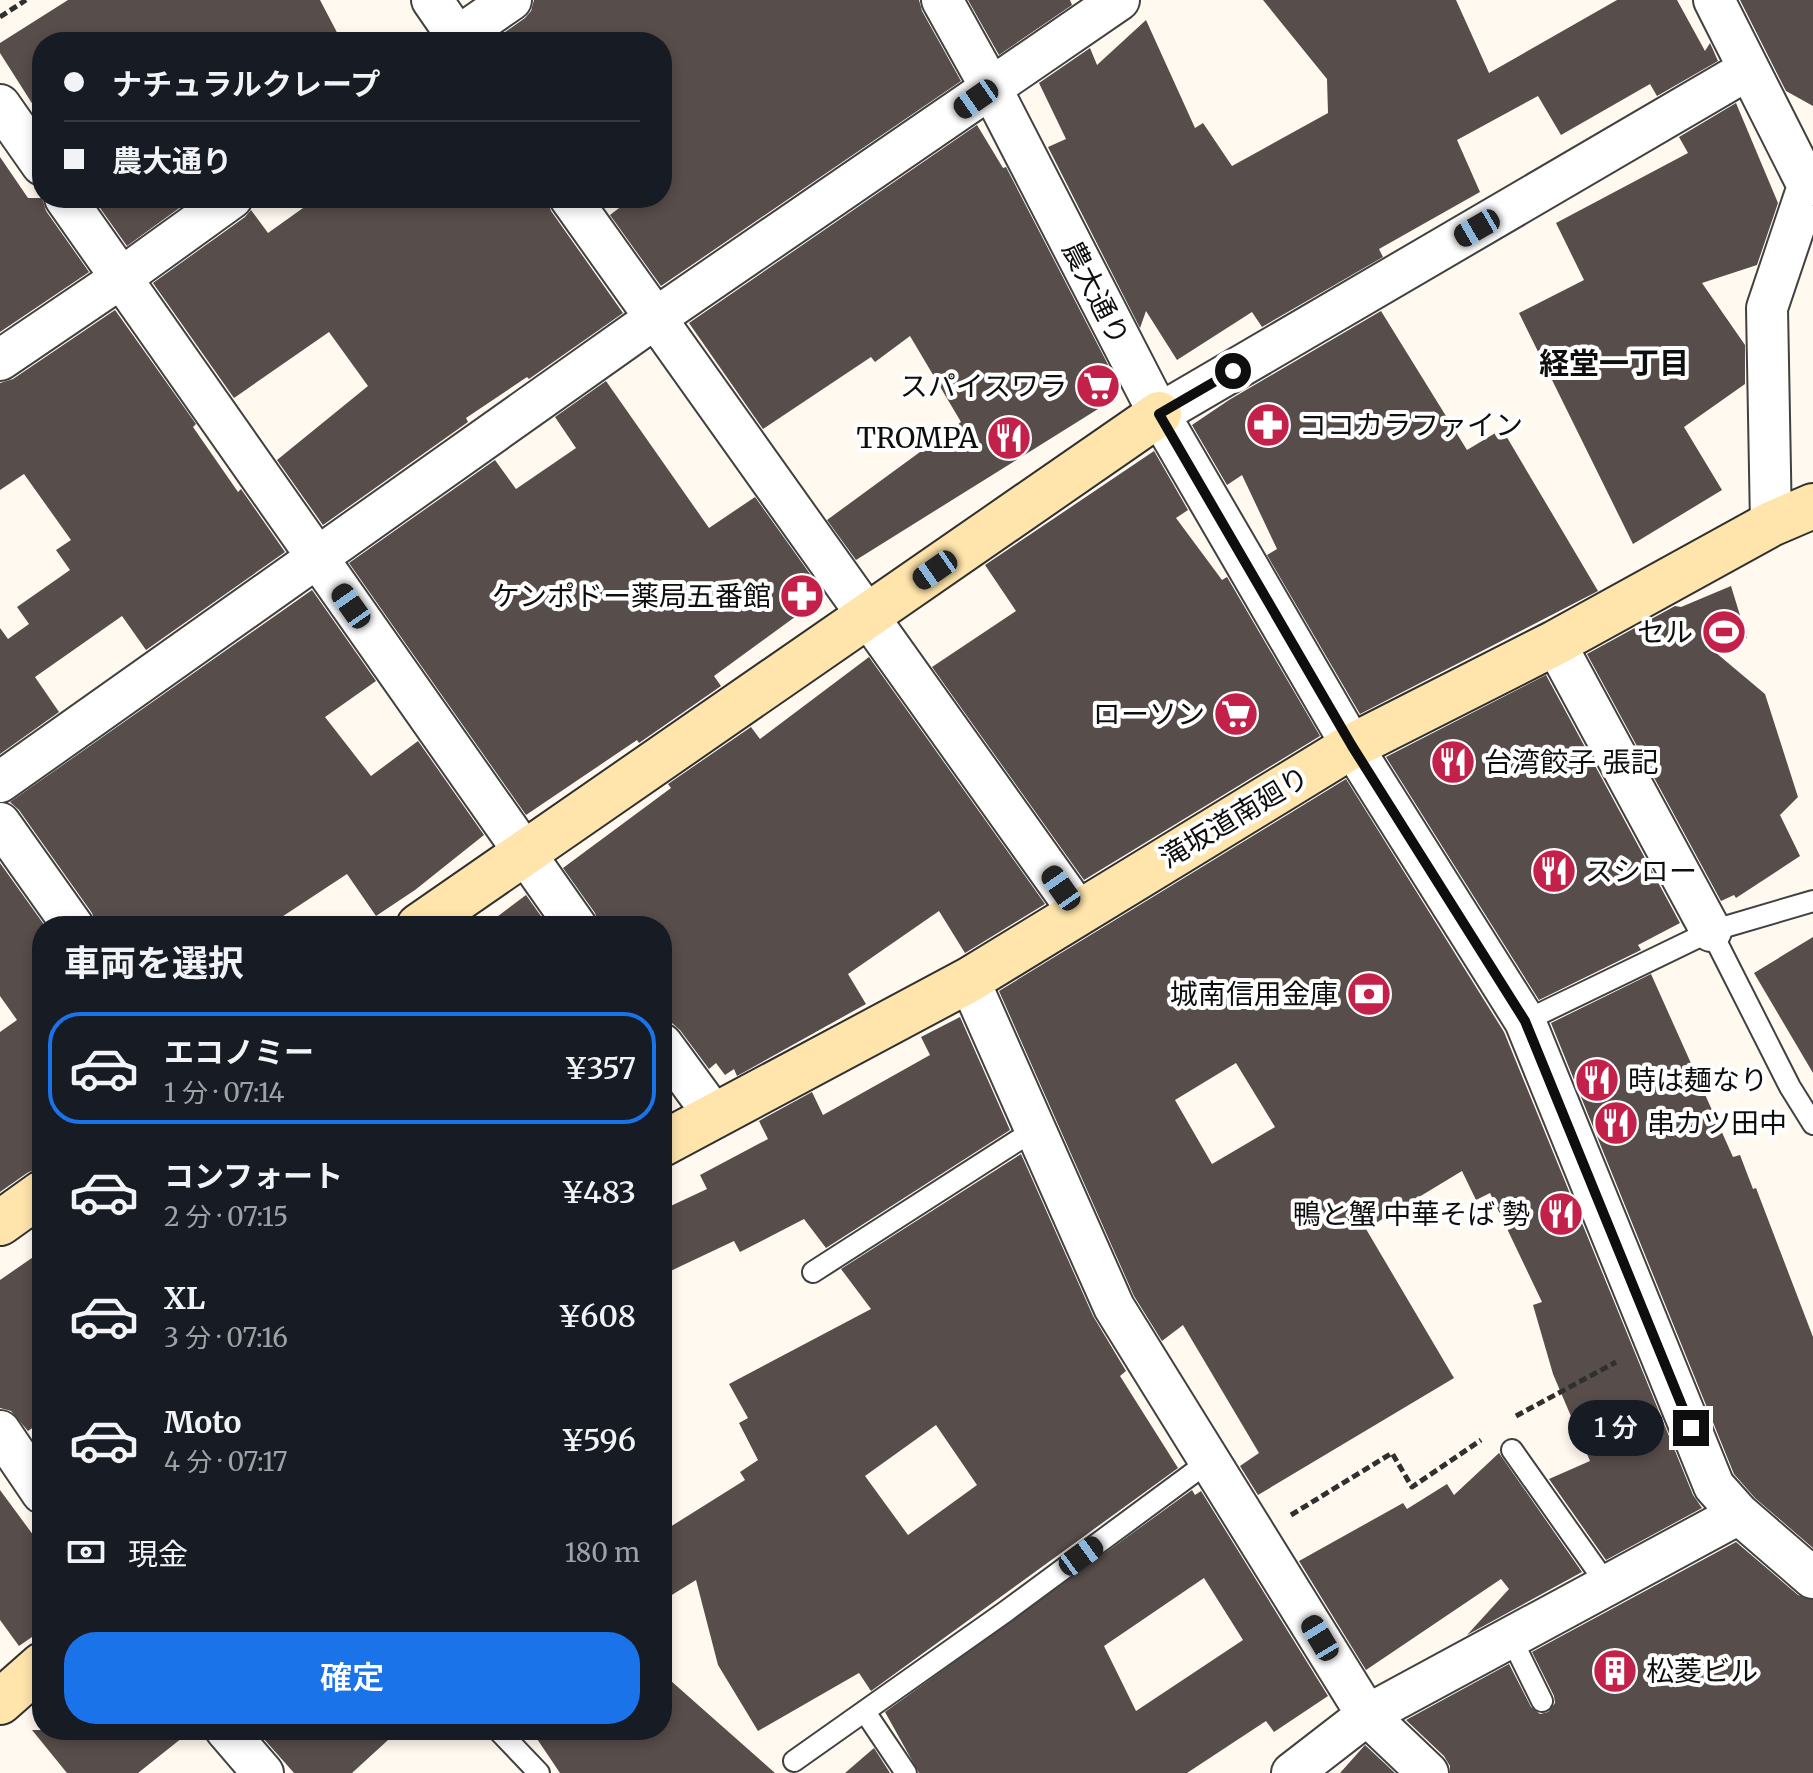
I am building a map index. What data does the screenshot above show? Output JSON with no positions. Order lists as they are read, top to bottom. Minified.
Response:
{"streets":{"street":["農大通り","滝坂道南廻り"]},"crossings":[["農大通り","滝坂道南廻り"]],"districts":["経堂一丁目"],"places":{"supermarket":["スパイスワラ","ローソン"],"pharmacy":["ココカラファイン","ケンポドー薬局五番館"],"restaurant":["TROMPA","台湾餃子 張記","スシロー","時は麺なり","串カツ田中","鴨と蟹 中華そば 勢"],"sports":["セル"],"bank":["城南信用金庫"],"building":["松菱ビル"]},"page":{"banner":["ナチュラルクレープ","農大通り"],"heading":"車両を選択","list":[{"name":"エコノミー","note":"1 分 · 07:14","value":"¥357"},{"name":"コンフォート","note":"2 分 · 07:15","value":"¥483"},{"name":"XL","note":"3 分 · 07:16","value":"¥608"},{"name":"Moto","note":"4 分 · 07:17","value":"¥596"}],"bubble":"1 分","pay":["現金","180 m"],"buttons":"確定"}}
